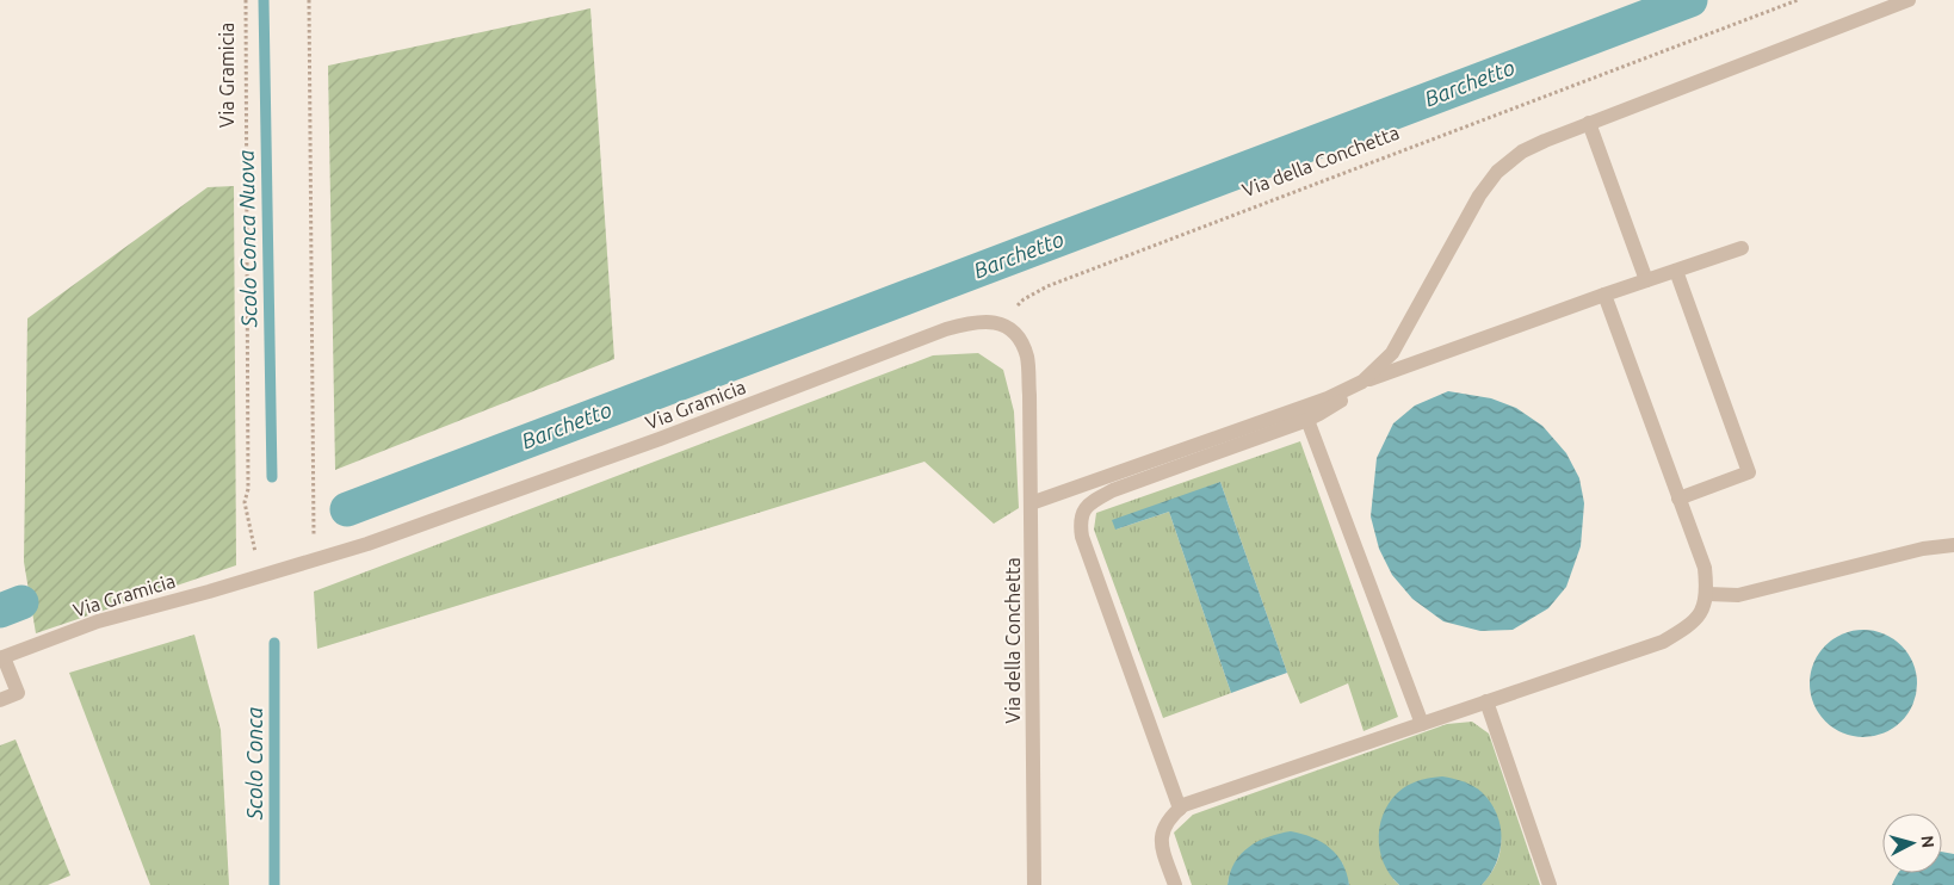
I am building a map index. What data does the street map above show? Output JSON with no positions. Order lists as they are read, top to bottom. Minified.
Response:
{"streets":{"street":["Via Gramicia","Via della Conchetta"]},"crossings":[["Via Gramicia","Via della Conchetta"]],"water":["Barchetto","Scolo Conca Nuova","Scolo Conca"],"north":"right"}
